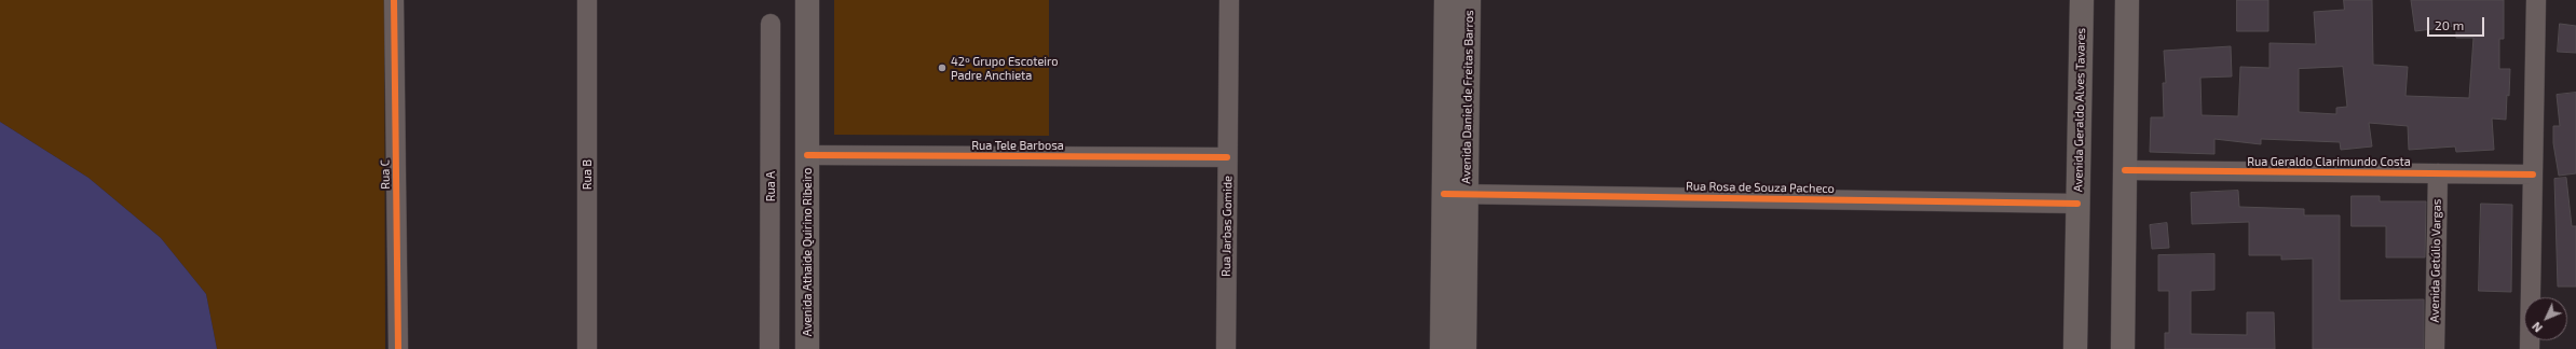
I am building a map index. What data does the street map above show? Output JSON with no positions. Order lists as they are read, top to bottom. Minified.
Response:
{"streets":{"street":["Avenida Daniel de Freitas Barros","Avenida Geraldo Alves Tavares","Rua Tele Barbosa","Rua Geraldo Clarimundo Costa","Rua C","Rua B","Rua A","Rua Rosa de Souza Pacheco","Rua Jarbas Gomide","Avenida Athaide Quirino Ribeiro","Avenida Getúlio Vargas"]},"crossings":[["Avenida Daniel de Freitas Barros","Rua Rosa de Souza Pacheco"],["Avenida Geraldo Alves Tavares","Rua Rosa de Souza Pacheco"],["Rua Tele Barbosa","Rua Jarbas Gomide"],["Rua Tele Barbosa","Avenida Athaide Quirino Ribeiro"],["Rua Geraldo Clarimundo Costa","Avenida Getúlio Vargas"]],"places":["42º Grupo Escoteiro Padre Anchieta"],"scale_bar":"20 m","north":"bottom left"}
